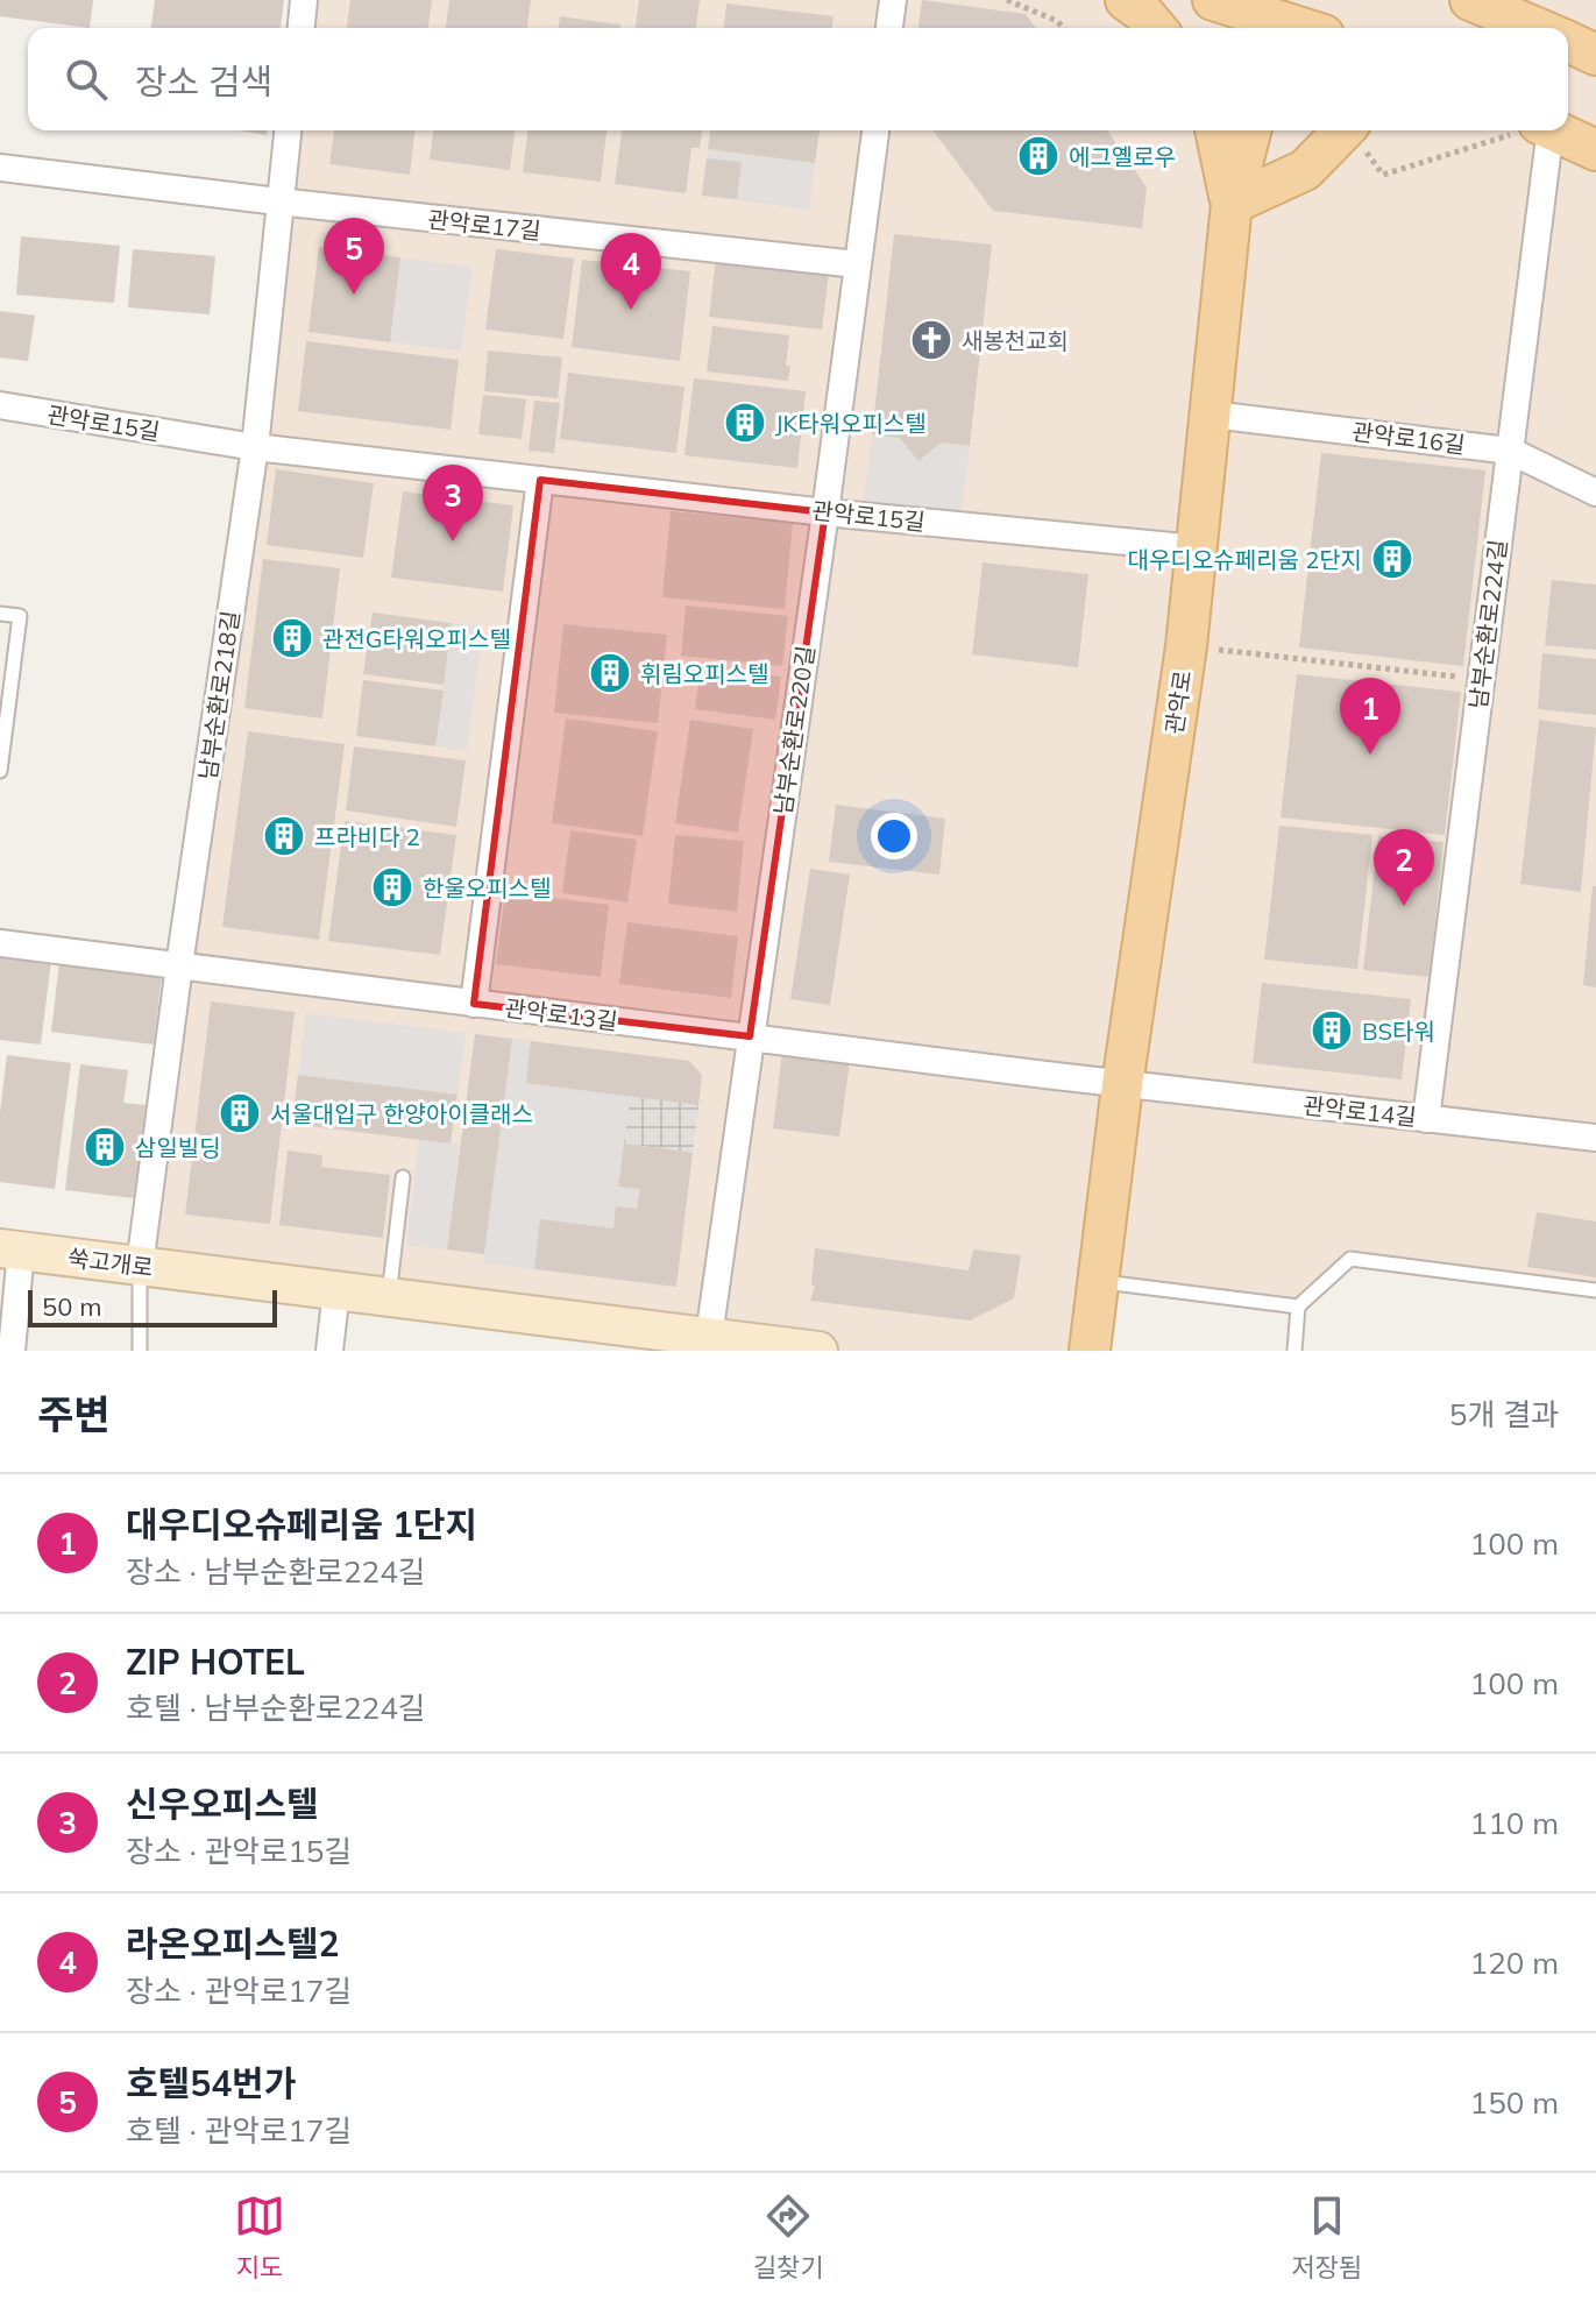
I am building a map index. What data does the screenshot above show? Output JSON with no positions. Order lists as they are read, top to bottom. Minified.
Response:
{"streets":{"main road":["관악로","쑥고개로"],"street":["관악로17길","관악로15길","관악로16길","남부순환로224길","남부순환로218길","남부순환로220길","관악로13길","관악로14길"]},"crossings":[["관악로17길","남부순환로218길"],["관악로17길","남부순환로220길"],["관악로15길","남부순환로218길"],["관악로15길","관악로"],["관악로15길","남부순환로220길"],["관악로16길","남부순환로224길"],["관악로16길","관악로"],["남부순환로224길","관악로14길"],["남부순환로218길","관악로13길"],["남부순환로218길","쑥고개로"],["관악로","관악로13길"],["관악로","관악로14길"],["남부순환로220길","관악로13길"],["남부순환로220길","쑥고개로"],["관악로13길","관악로14길"]],"places":{"building":["에그옐로우","JK타워오피스텔","대우디오슈페리움 2단지","관전G타워오피스텔","휘림오피스텔","프라비다 2","한울오피스텔","BS타워","서울대입구 한양아이클래스","삼일빌딩"],"church":["새봉천교회"]},"scale_bar":"50 m","page":{"search":"장소 검색","pins":["5","4","3","1","2"],"scale":"50 m","heading":["주변","5개 결과"],"list":[{"mark":"1","name":"대우디오슈페리움 1단지","note":"장소 · 남부순환로224길","value":"100 m"},{"mark":"2","name":"ZIP HOTEL","note":"호텔 · 남부순환로224길","value":"100 m"},{"mark":"3","name":"신우오피스텔","note":"장소 · 관악로15길","value":"110 m"},{"mark":"4","name":"라온오피스텔2","note":"장소 · 관악로17길","value":"120 m"},{"mark":"5","name":"호텔54번가","note":"호텔 · 관악로17길","value":"150 m"}],"nav":["지도","길찾기","저장됨"]}}
